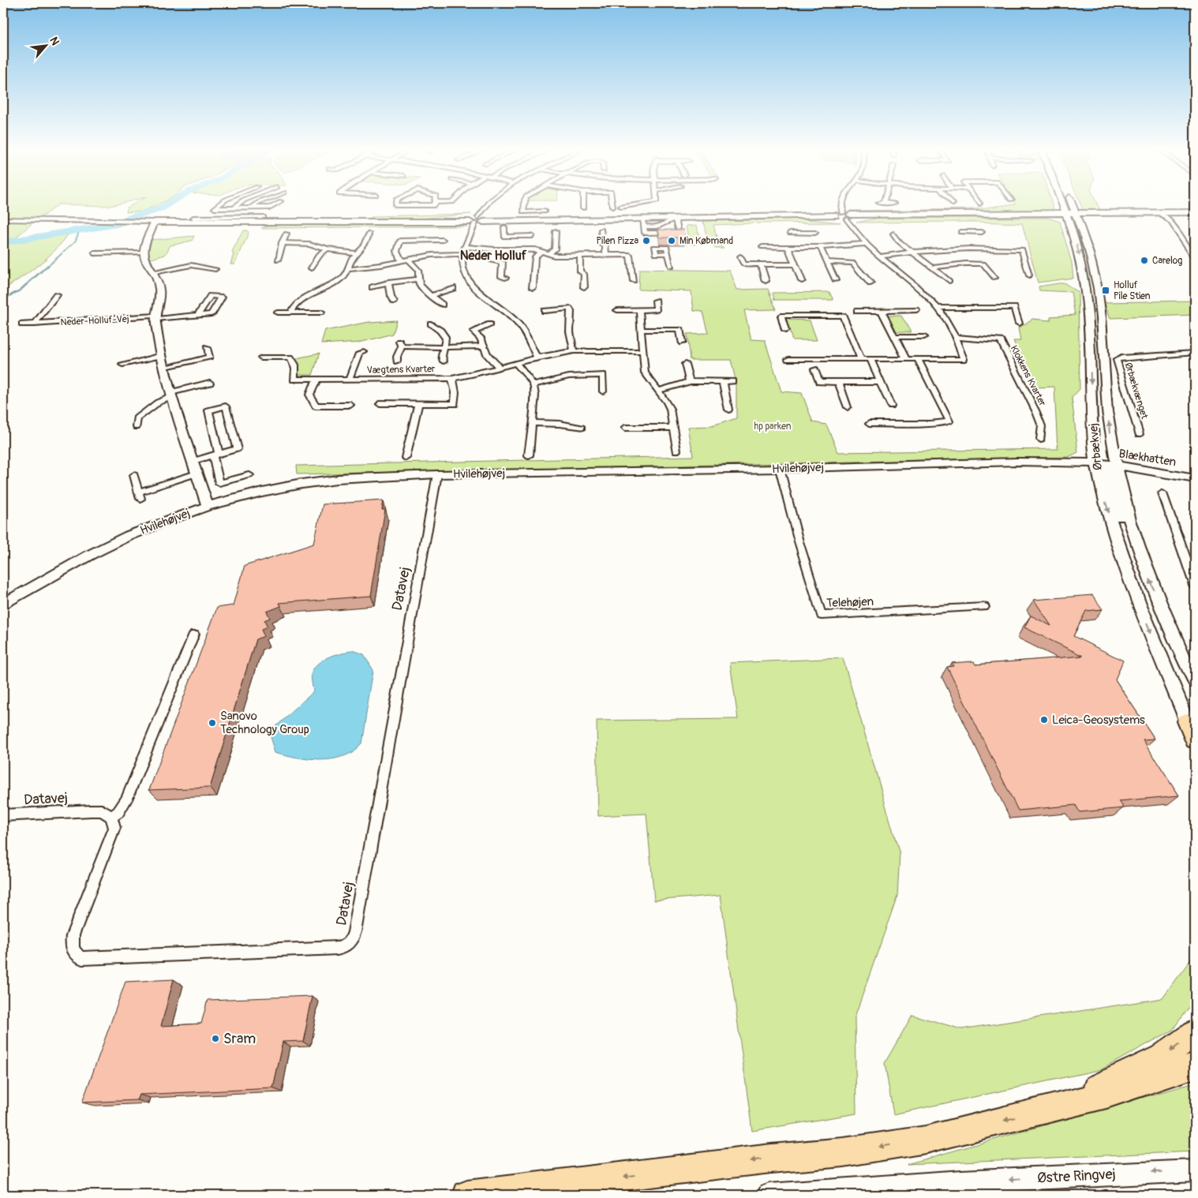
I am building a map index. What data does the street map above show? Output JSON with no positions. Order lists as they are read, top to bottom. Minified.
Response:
{"streets":{"street":["Neder-Holluf-Vej","Vægtens Kvarter","Klokkens Kvarter","Ørbækvænget","Ørbækvej","Blækhatten","Hvilehøjvej","Datavej","Telehøjen","Østre Ringvej"]},"crossings":[["Ørbækvej","Blækhatten"],["Ørbækvej","Hvilehøjvej"],["Blækhatten","Hvilehøjvej"],["Hvilehøjvej","Datavej"],["Hvilehøjvej","Telehøjen"]],"one_way":["Østre Ringvej"],"districts":["Neder Holluf"],"parks":["hp parken"],"places":{"other":["Pilen Pizza","Min Købmand","Carelog","Leica-Geosystems","Sanovo Technology Group","Sram"],"transit":["Holluf Pile Stien"]},"north":"top right"}
